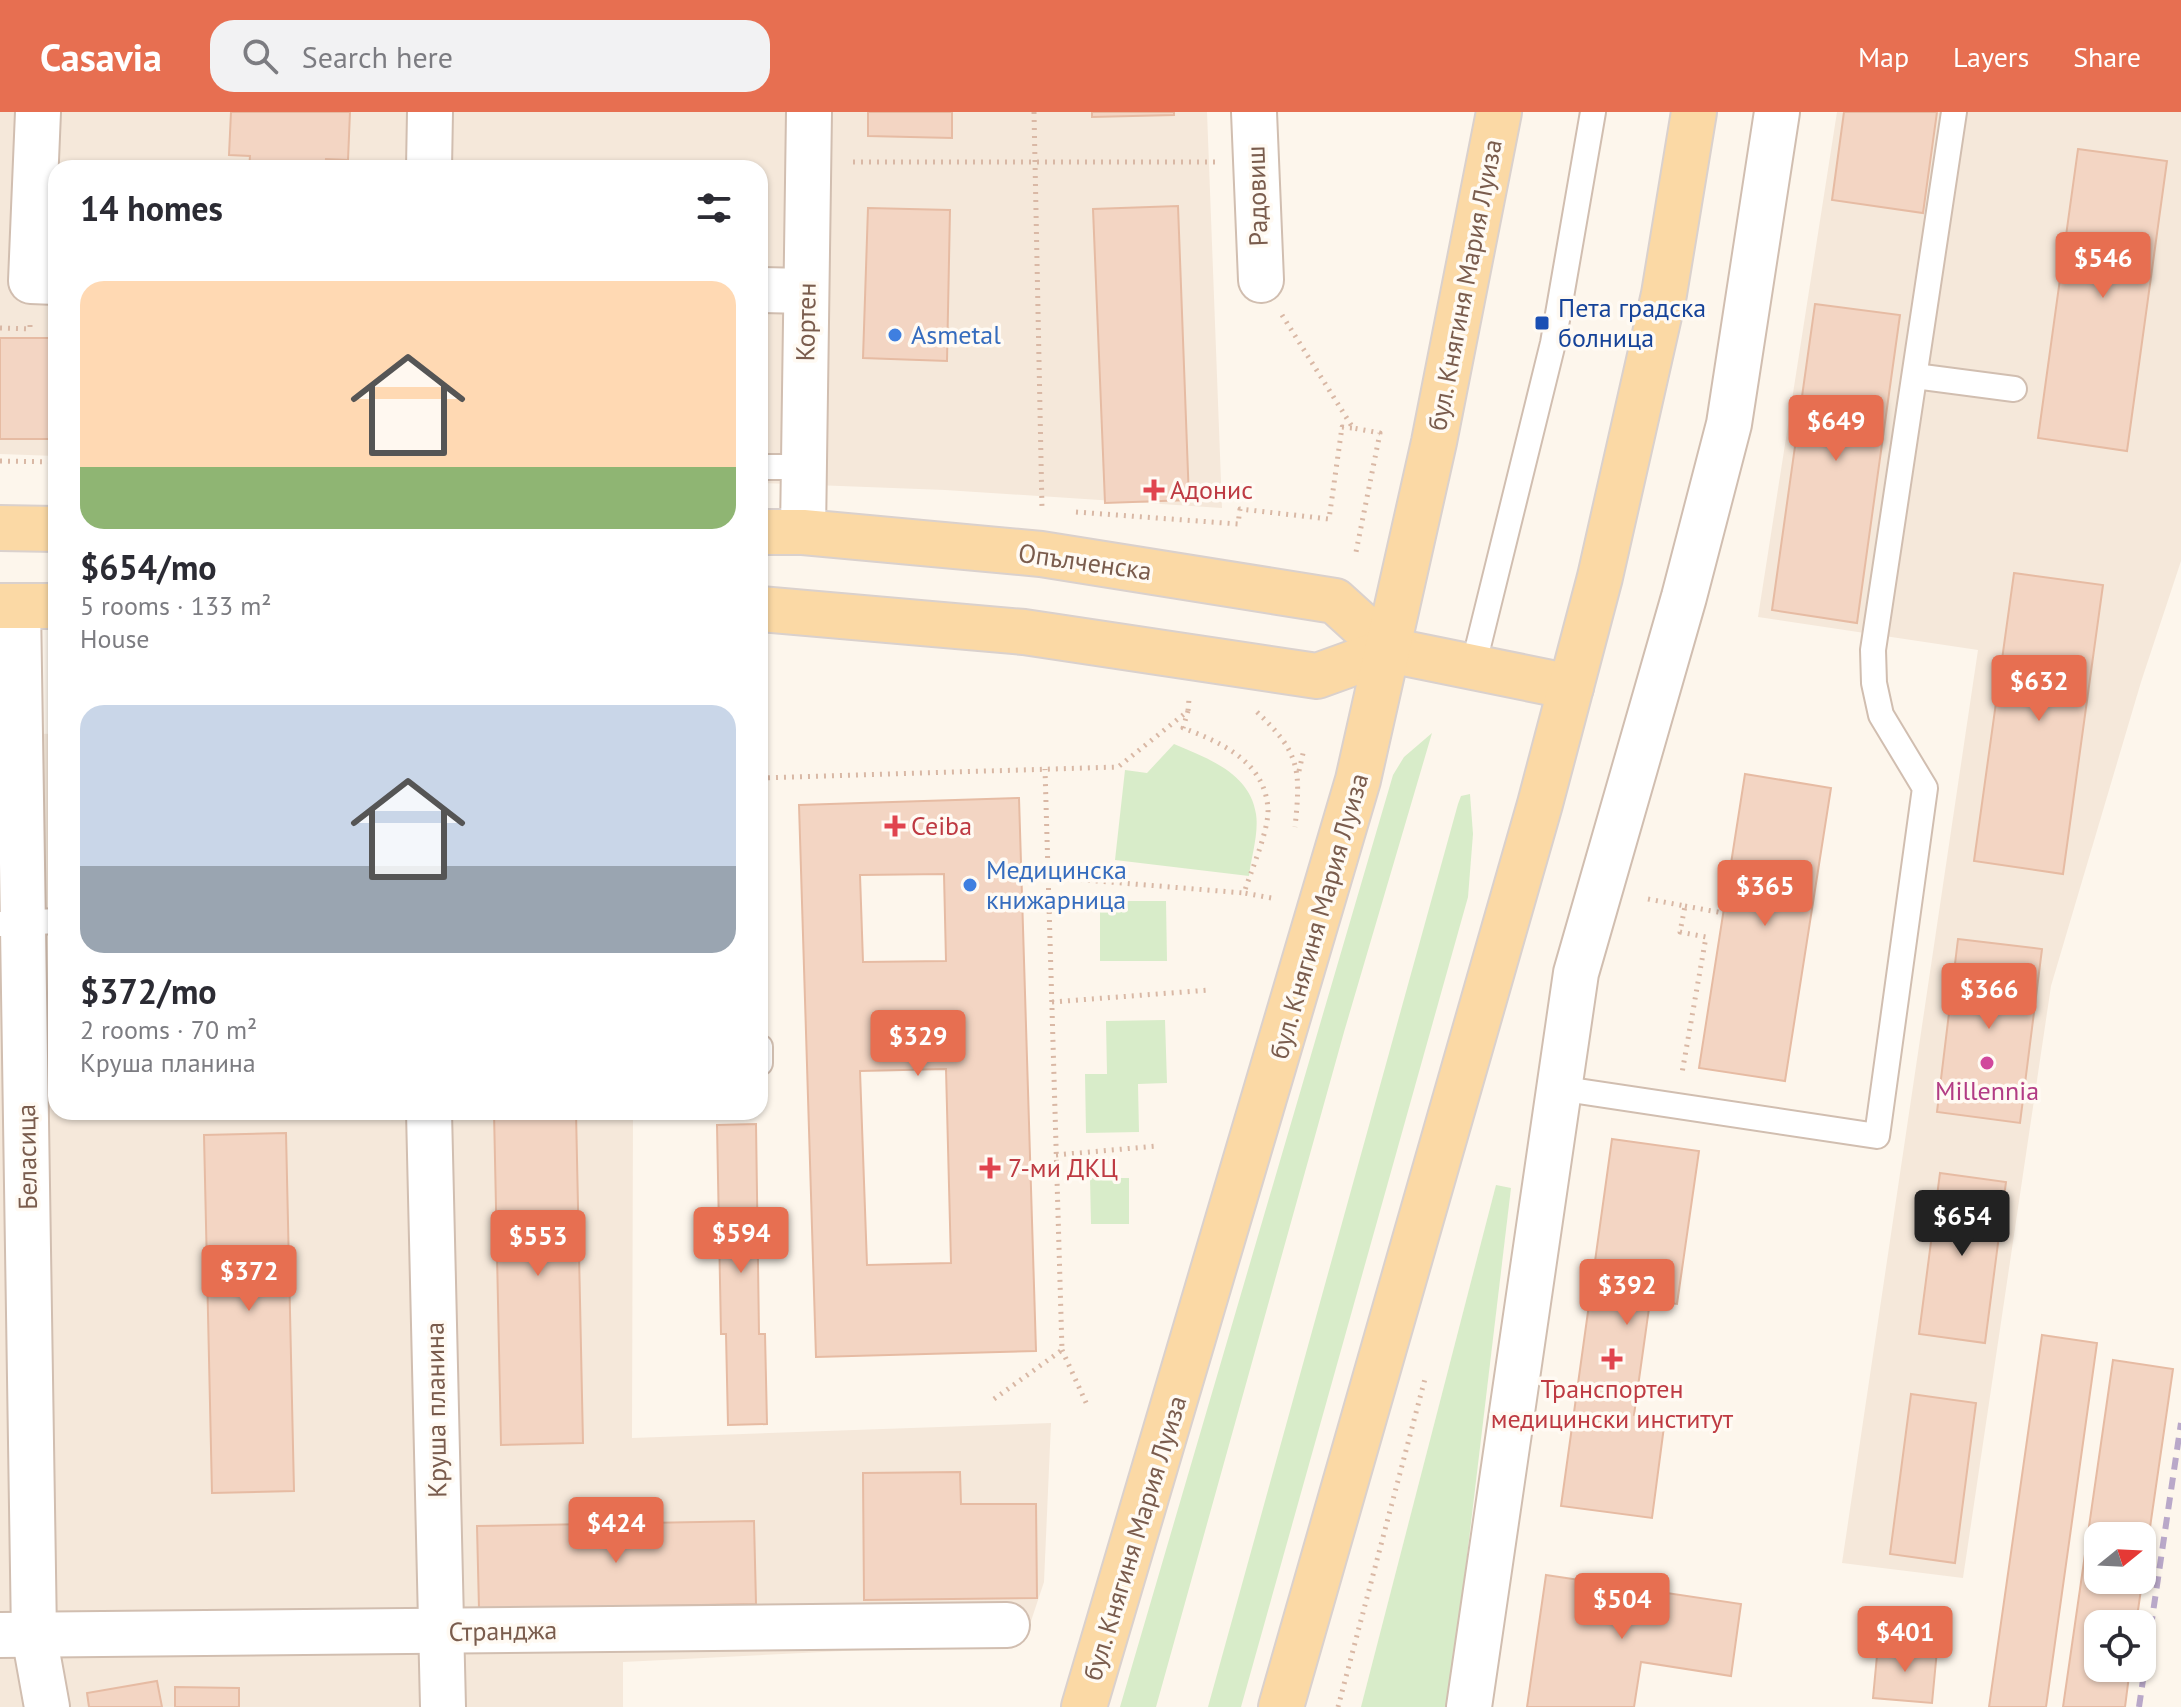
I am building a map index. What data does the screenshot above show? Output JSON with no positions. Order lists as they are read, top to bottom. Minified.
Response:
{"streets":{"main road":["бул. Княгиня Мария Луиза","Опълченска"],"street":["Радовиш","Кортен","Беласица","Круша планина","Странджа"]},"crossings":[["бул. Княгиня Мария Луиза","Опълченска"],["Кортен","Опълченска"],["Беласица","Странджа"],["Круша планина","Странджа"]],"places":{"transit":["Пета градска болница"],"other":["Asmetal","Медицинска книжарница","Millennia"],"health":["Адонис","Ceiba","7-ми ДКЦ","Транспортен медицински институт"]},"north":"right","page":{"header":"Casavia","search":"Search here","nav":["Map","Layers","Share"],"heading":"14 homes","price":["$546","$649","$632","$365","$366","$329","$654","$594","$553","$372","$392","$424","$504","$401"],"list":[{"name":"$654/mo","note":"5 rooms · 133 m² · House"},{"name":"$372/mo","note":"2 rooms · 70 m² · Круша планина"}]}}
